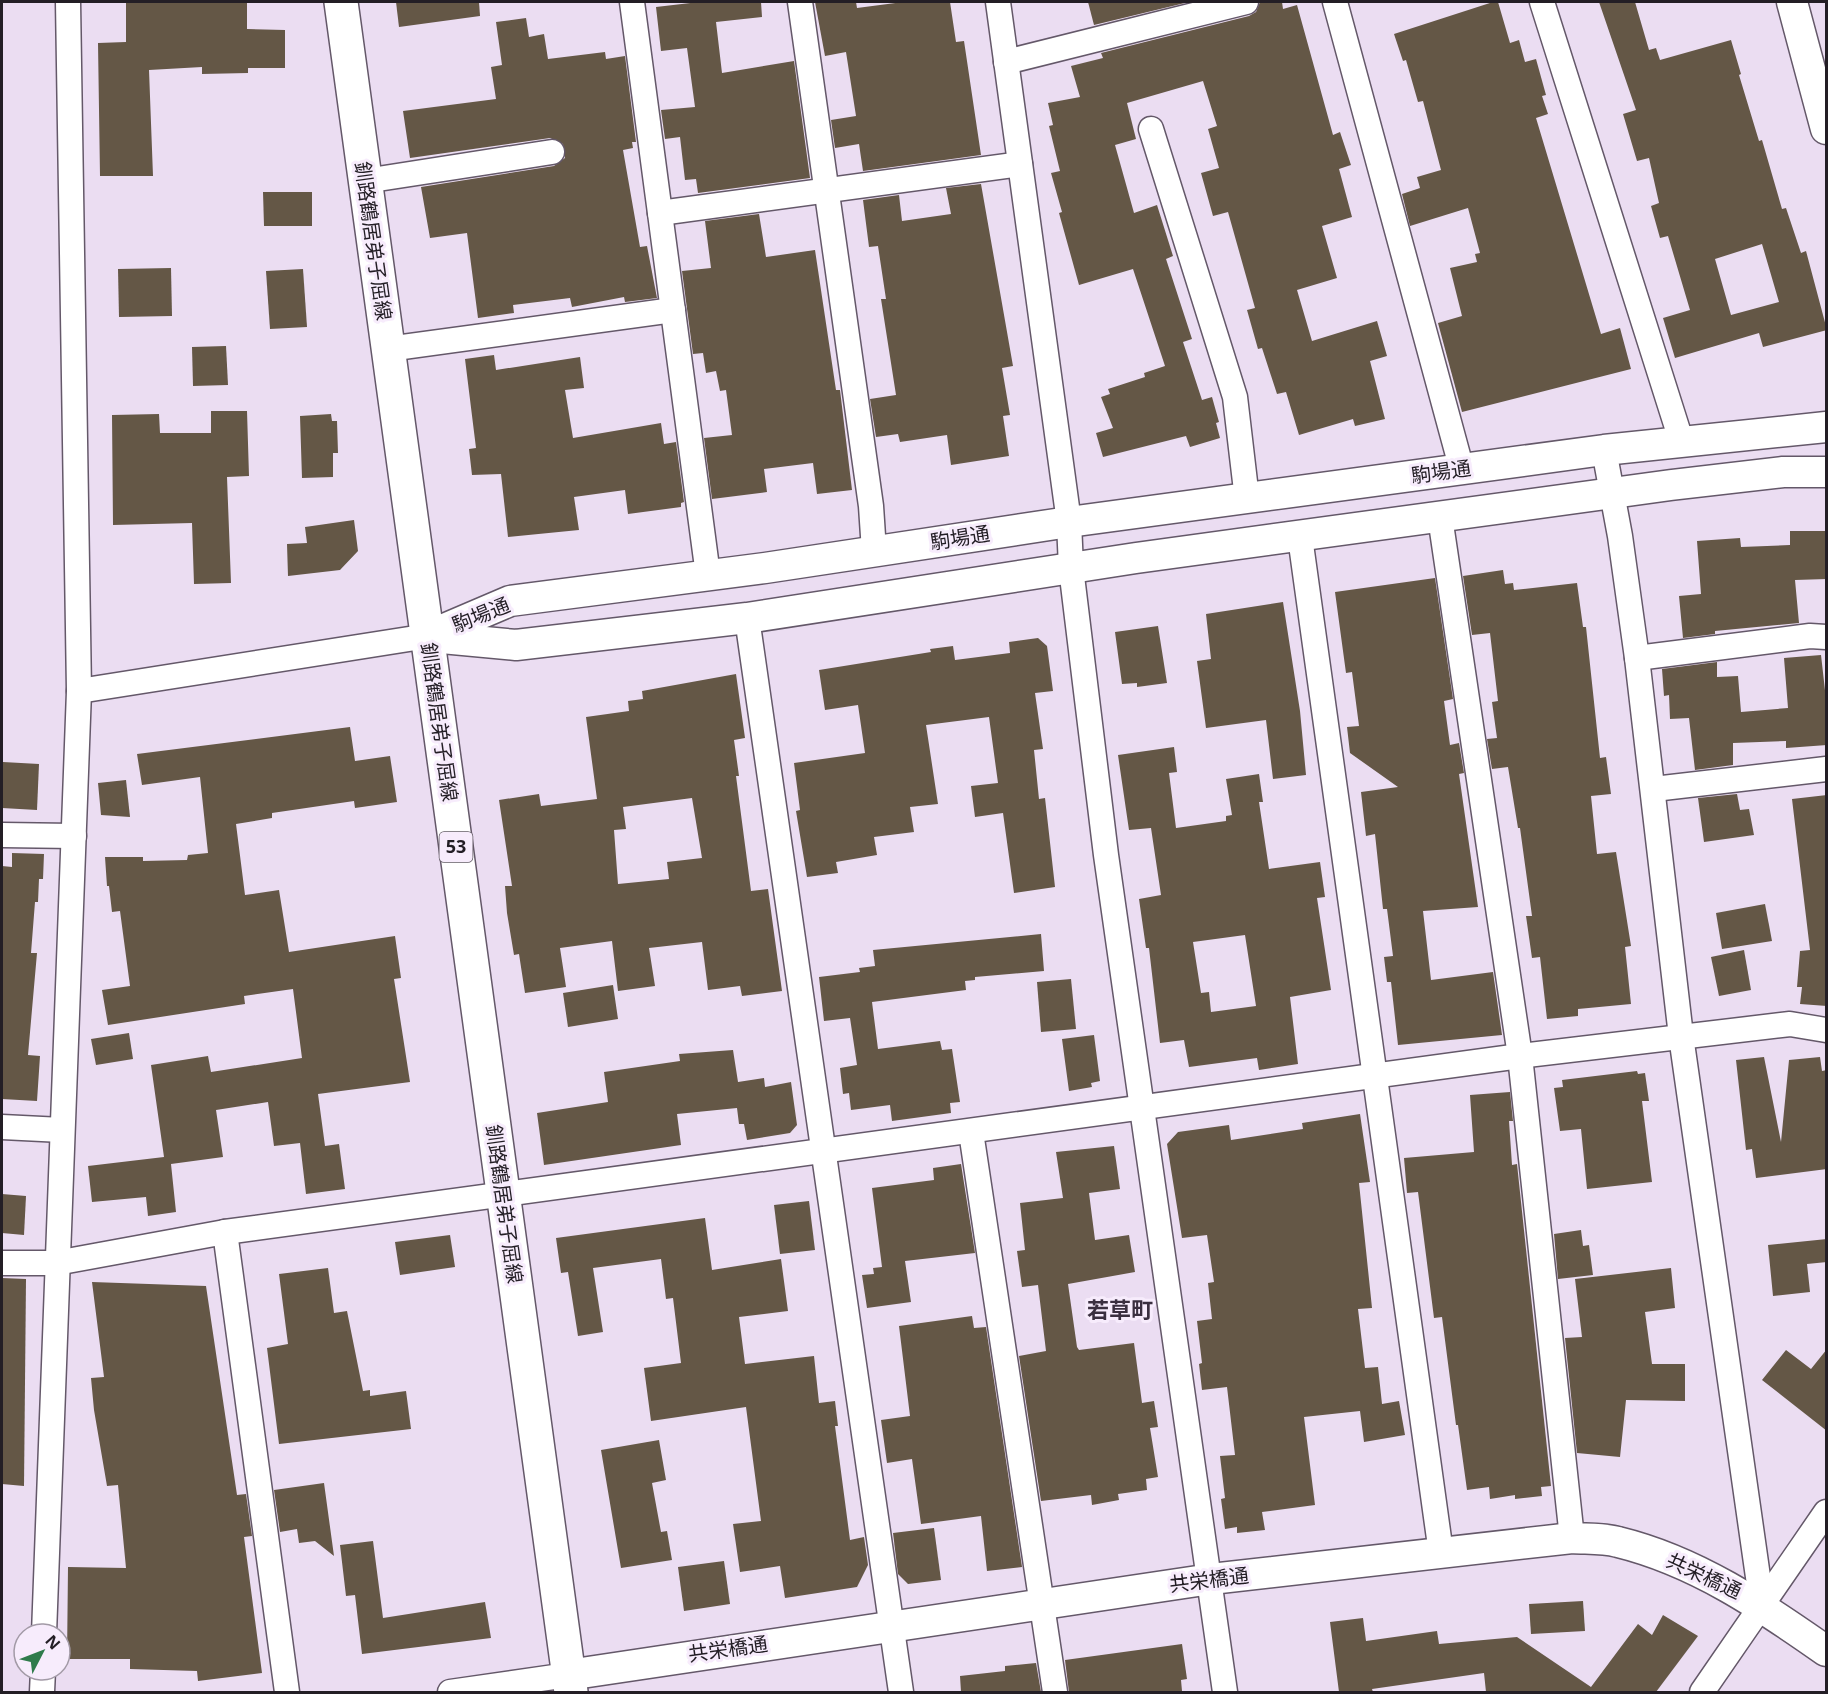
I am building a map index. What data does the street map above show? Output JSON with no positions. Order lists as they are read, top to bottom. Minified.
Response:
{"streets":{"main road":["釧路鶴居弟子屈線","53"],"street":["駒場通","共栄橋通"]},"crossings":[["釧路鶴居弟子屈線","駒場通"],["釧路鶴居弟子屈線","共栄橋通"]],"districts":["若草町"],"north":"top right"}
